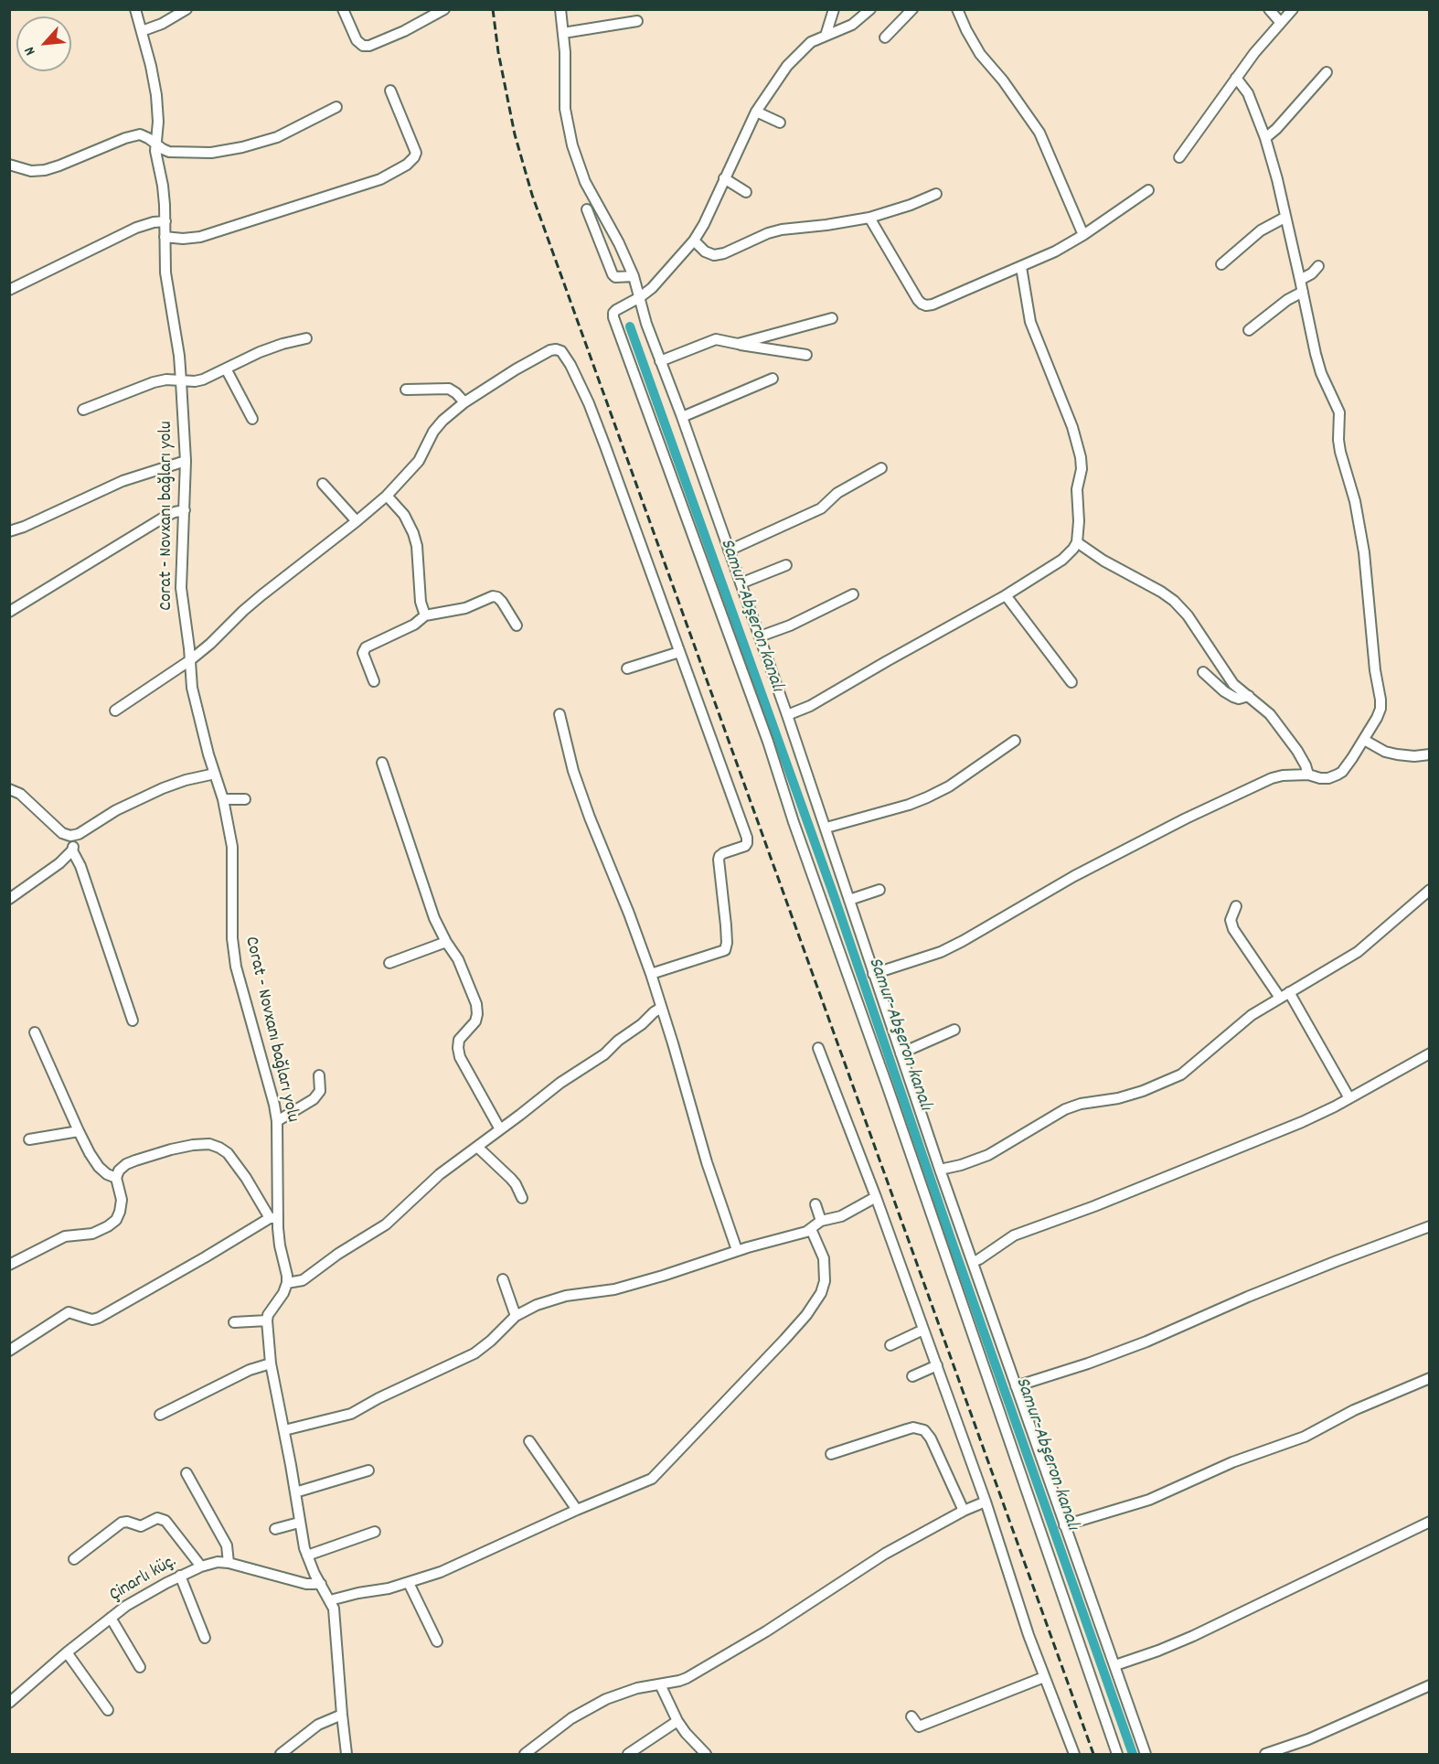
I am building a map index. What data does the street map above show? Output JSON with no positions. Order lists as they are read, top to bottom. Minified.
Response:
{"streets":{"street":["Corat - Novxanı bağları yolu","Çinarlı küç."]},"water":["Samur-Abşeron kanalı"],"north":"bottom left"}
